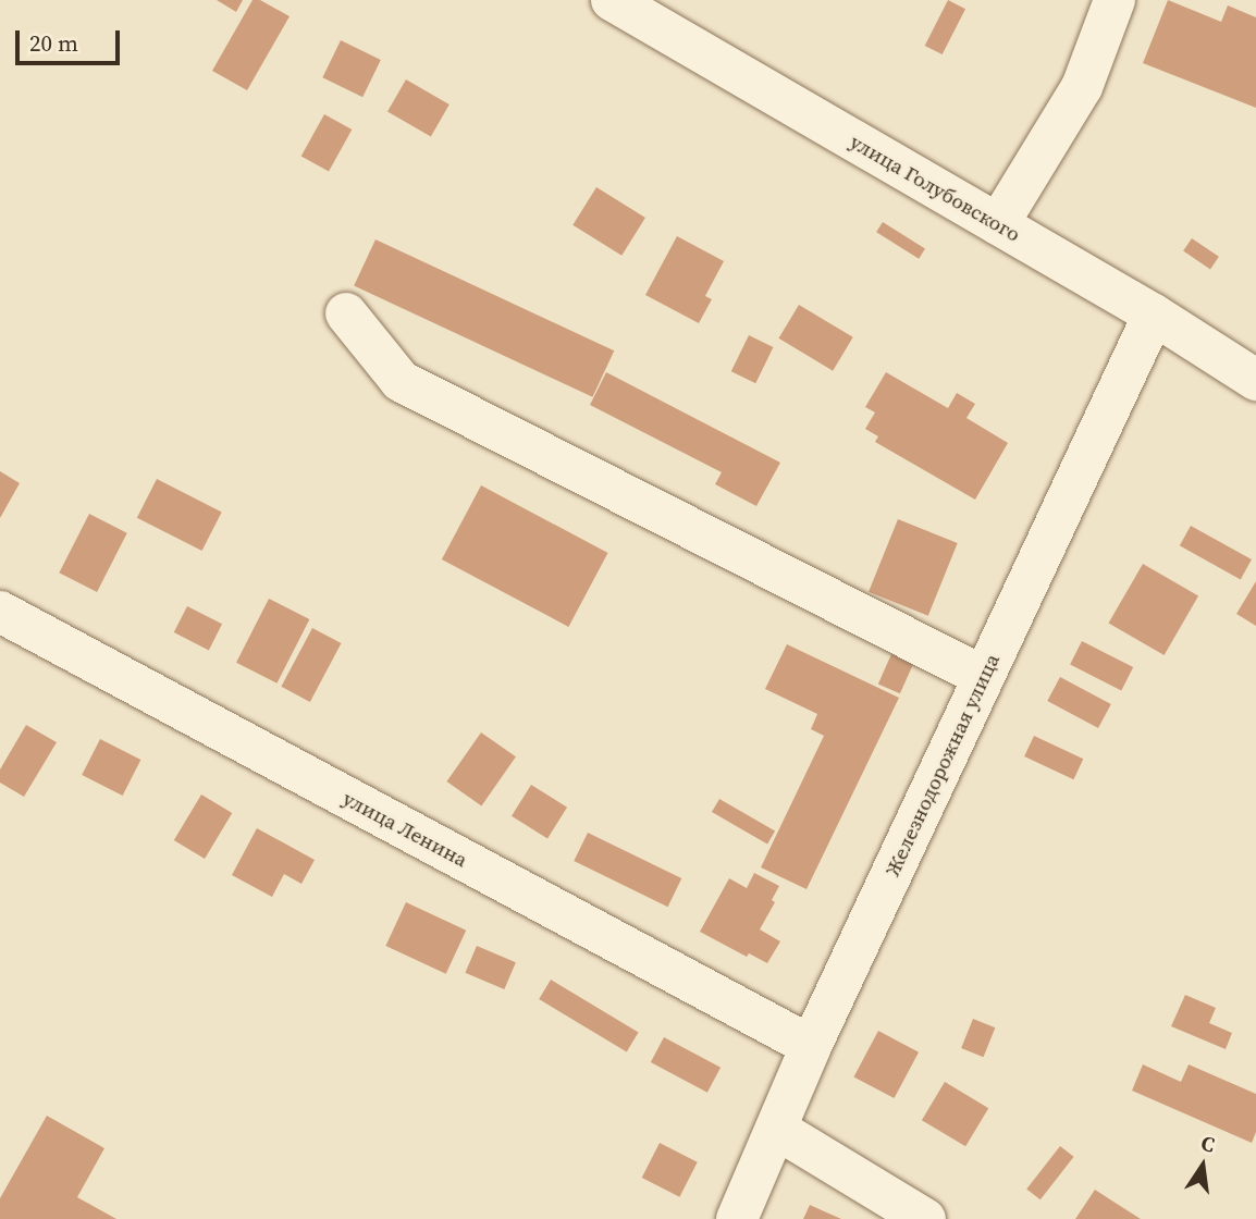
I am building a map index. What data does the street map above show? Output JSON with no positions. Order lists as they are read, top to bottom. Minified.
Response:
{"streets":{"street":["улица Голубовского","Железнодорожная улица","улица Ленина"]},"crossings":[["улица Голубовского","Железнодорожная улица"],["Железнодорожная улица","улица Ленина"]],"scale_bar":"20 m","north":"top"}
